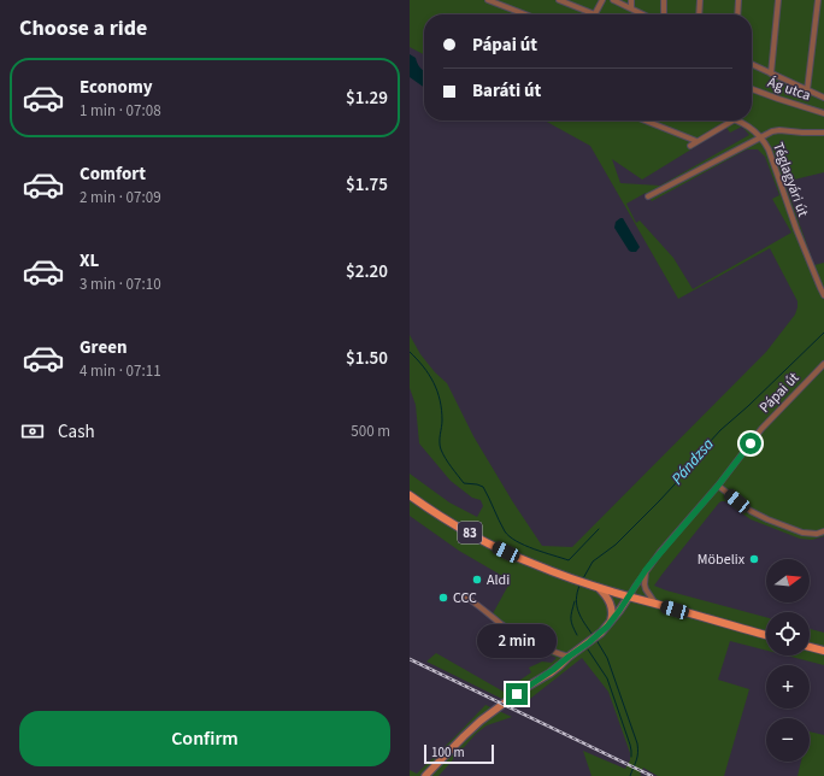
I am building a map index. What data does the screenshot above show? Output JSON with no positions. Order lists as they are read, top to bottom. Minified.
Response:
{"streets":{"main road":["83"],"street":["Ág utca","Téglagyári út","Pápai út"]},"crossings":[["Pápai út","83"]],"water":["Pándzsa"],"places":["Möbelix","Aldi","CCC"],"scale_bar":"100 m","north":"right","page":{"heading":"Choose a ride","banner":["Pápai út","Baráti út"],"list":[{"name":"Economy","note":"1 min · 07:08","value":"$1.29"},{"name":"Comfort","note":"2 min · 07:09","value":"$1.75"},{"name":"XL","note":"3 min · 07:10","value":"$2.20"},{"name":"Green","note":"4 min · 07:11","value":"$1.50"}],"pay":["Cash","500 m"],"map_buttons":["+","−"],"bubble":"2 min","buttons":"Confirm","scale":"100 m"}}
